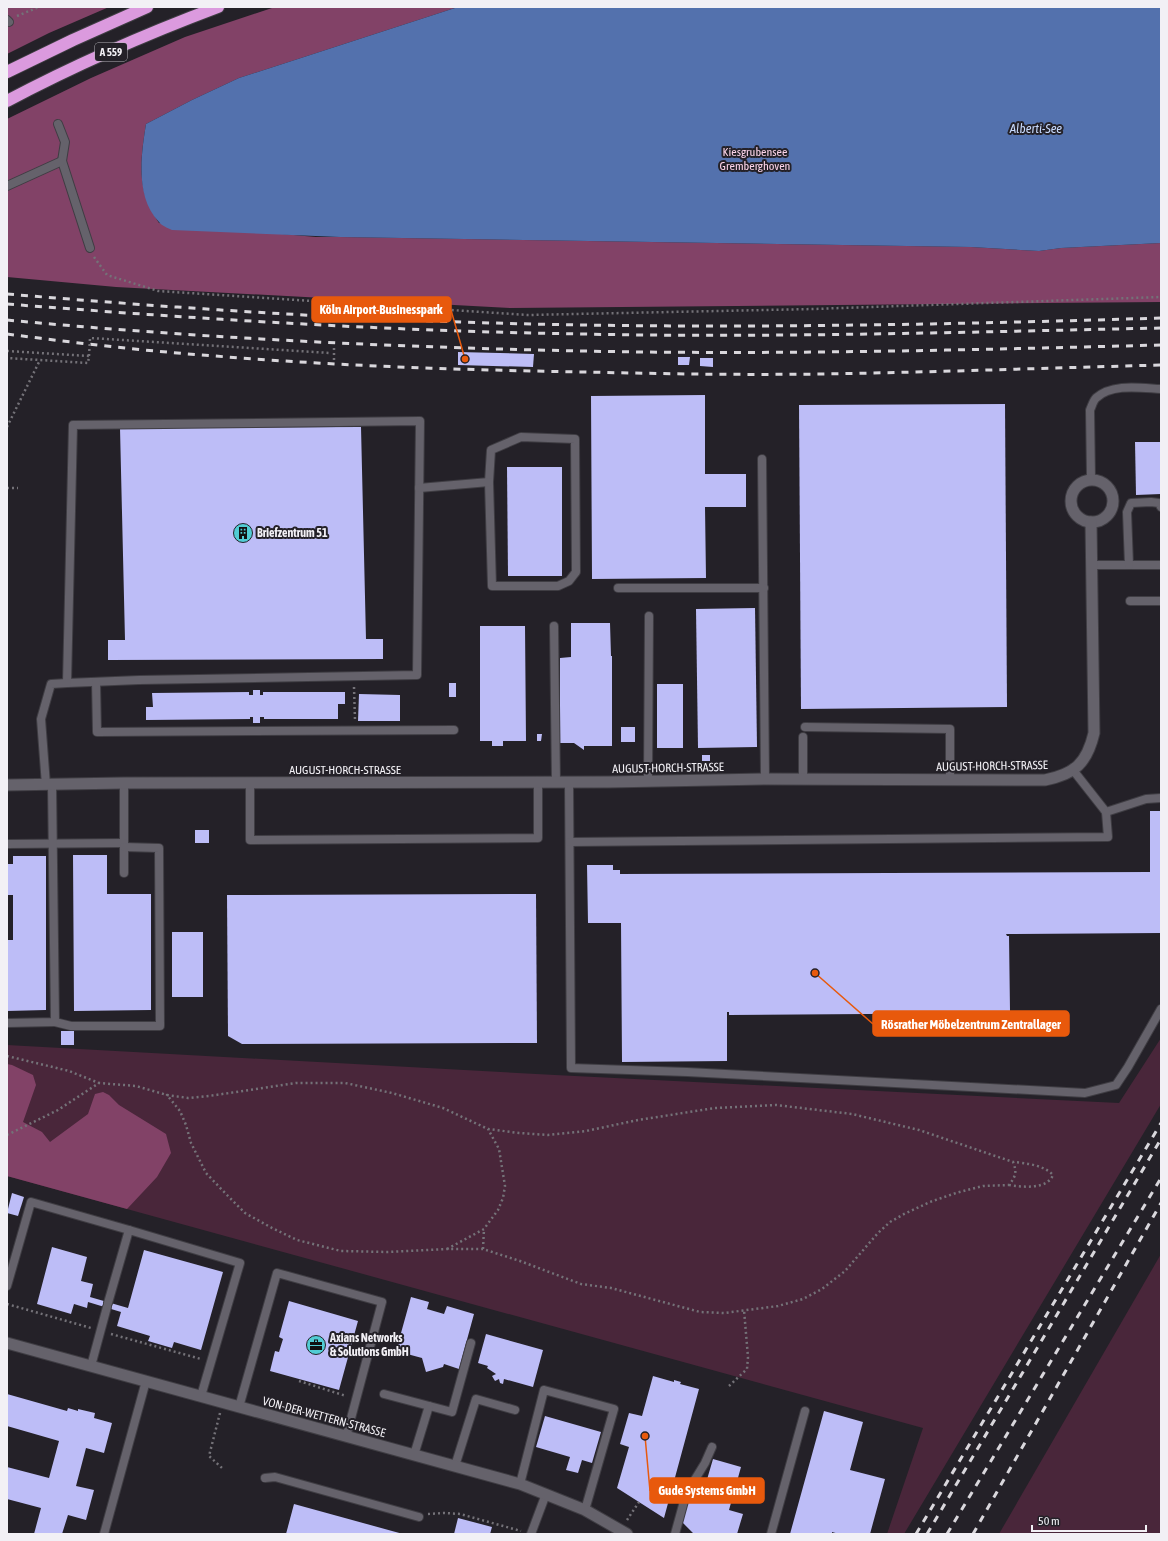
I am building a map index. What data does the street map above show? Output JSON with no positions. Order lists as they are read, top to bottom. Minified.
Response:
{"streets":{"highway":["A 559"],"street":["AUGUST-HORCH-STRASSE","VON-DER-WETTERN-STRASSE"]},"water":["Alberti-See"],"parks":["Kiesgrubensee Gremberghoven"],"places":{"other":["Köln Airport-Businesspark","Rösrather Möbelzentrum Zentrallager","Gude Systems GmbH"],"building":["Briefzentrum 51"],"office":["Axians Networks & Solutions GmbH"]},"scale_bar":"50 m"}
